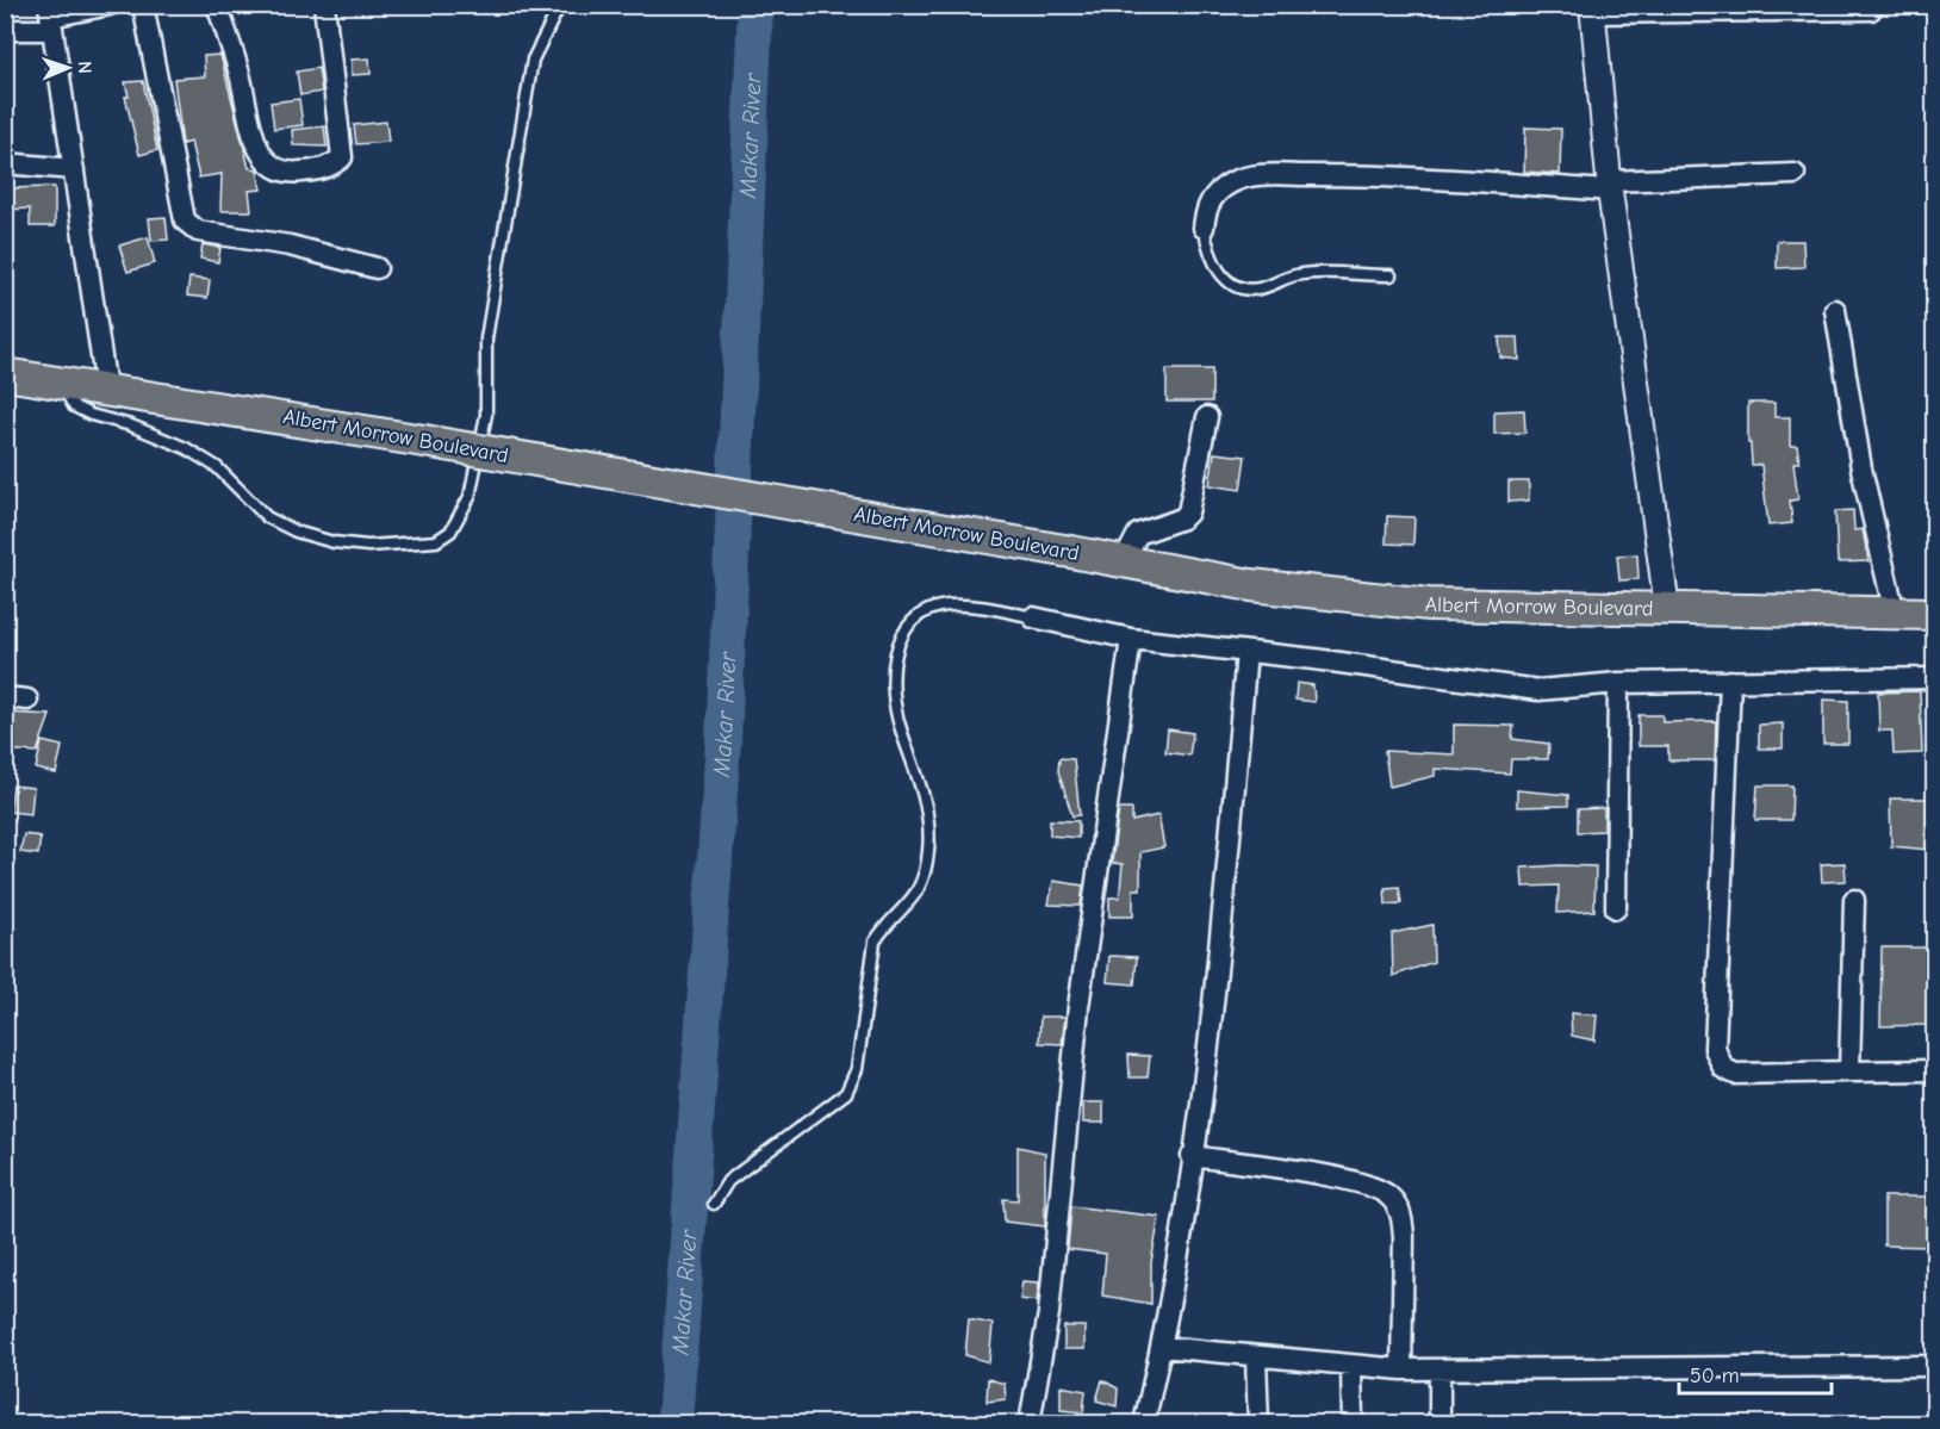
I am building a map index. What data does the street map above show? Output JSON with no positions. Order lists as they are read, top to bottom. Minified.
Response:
{"streets":{"main road":["Albert Morrow Boulevard"]},"water":["Makar River"],"scale_bar":"50 m","north":"right"}
